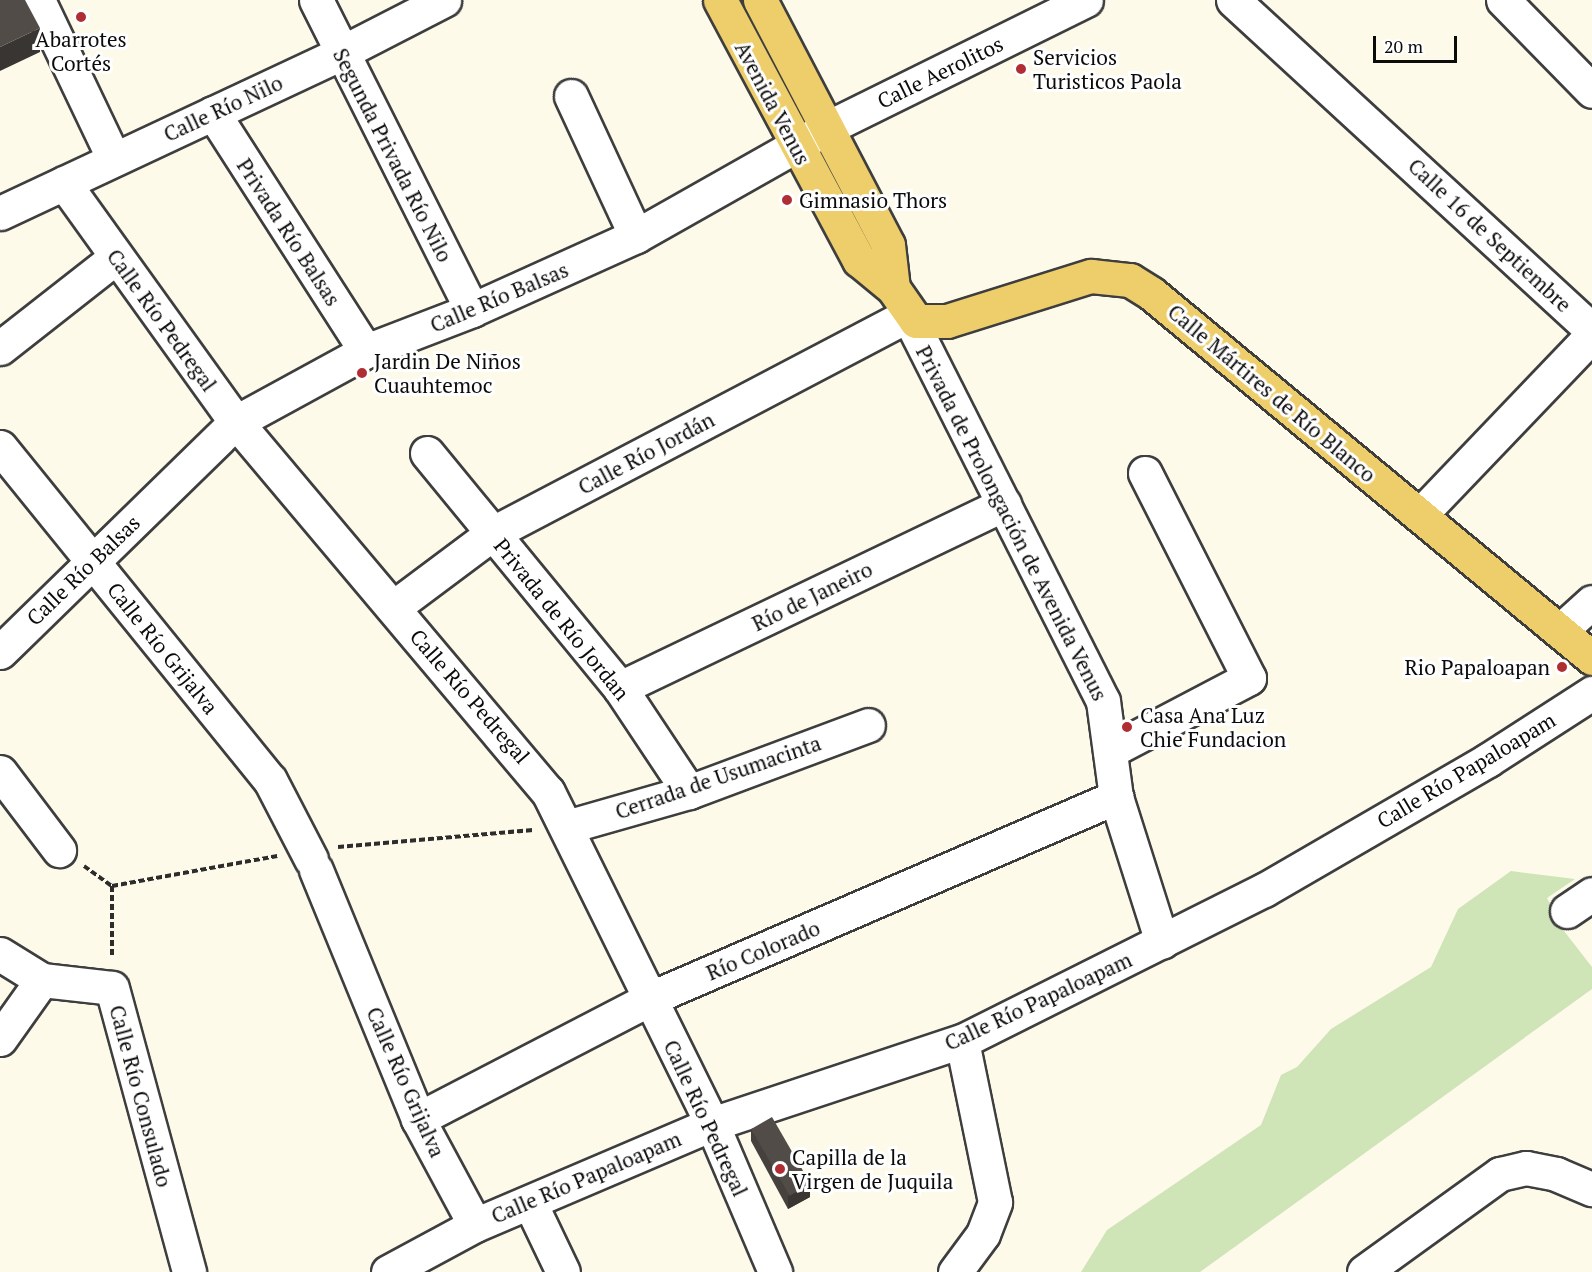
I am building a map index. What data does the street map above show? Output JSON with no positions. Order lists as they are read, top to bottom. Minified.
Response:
{"streets":{"main road":["Avenida Venus","Calle Mártires de Río Blanco"],"street":["Calle Aerolitos","Calle Río Nilo","Segunda Privada Río Nilo","Privada Río Balsas","Calle 16 de Septiembre","Calle Río Balsas","Calle Río Pedregal","Calle Río Jordán","Privada de Prolongación de Avenida Venus","Río de Janeiro","Privada de Río Jordan","Calle Río Grijalva","Calle Río Papaloapam","Cerrada de Usumacinta","Río Colorado","Calle Río Consulado"]},"crossings":[["Calle Aerolitos","Avenida Venus"],["Calle Aerolitos","Calle Río Balsas"],["Avenida Venus","Calle Río Balsas"],["Avenida Venus","Calle Mártires de Río Blanco"],["Avenida Venus","Calle Río Jordán"],["Avenida Venus","Privada de Prolongación de Avenida Venus"],["Calle Río Nilo","Segunda Privada Río Nilo"],["Calle Río Nilo","Privada Río Balsas"],["Calle Río Nilo","Calle Río Pedregal"],["Segunda Privada Río Nilo","Calle Río Balsas"],["Privada Río Balsas","Calle Río Balsas"],["Calle Río Balsas","Calle Río Pedregal"],["Calle Río Balsas","Calle Río Grijalva"],["Calle Río Pedregal","Calle Río Jordán"],["Calle Río Pedregal","Calle Río Papaloapam"],["Calle Río Pedregal","Cerrada de Usumacinta"],["Calle Río Pedregal","Río Colorado"],["Calle Mártires de Río Blanco","Calle Río Jordán"],["Calle Mártires de Río Blanco","Privada de Prolongación de Avenida Venus"],["Calle Río Jordán","Privada de Prolongación de Avenida Venus"],["Calle Río Jordán","Privada de Río Jordan"],["Privada de Prolongación de Avenida Venus","Río de Janeiro"],["Privada de Prolongación de Avenida Venus","Calle Río Papaloapam"],["Privada de Prolongación de Avenida Venus","Río Colorado"],["Río de Janeiro","Privada de Río Jordan"],["Privada de Río Jordan","Cerrada de Usumacinta"],["Calle Río Grijalva","Calle Río Papaloapam"],["Calle Río Grijalva","Río Colorado"]],"places":["Abarrotes Cortés","Servicios Turisticos Paola","Gimnasio Thors","Jardin De Niños Cuauhtemoc","Rio Papaloapan","Casa Ana Luz Chie Fundacion","Capilla de la Virgen de Juquila"],"scale_bar":"20 m"}
